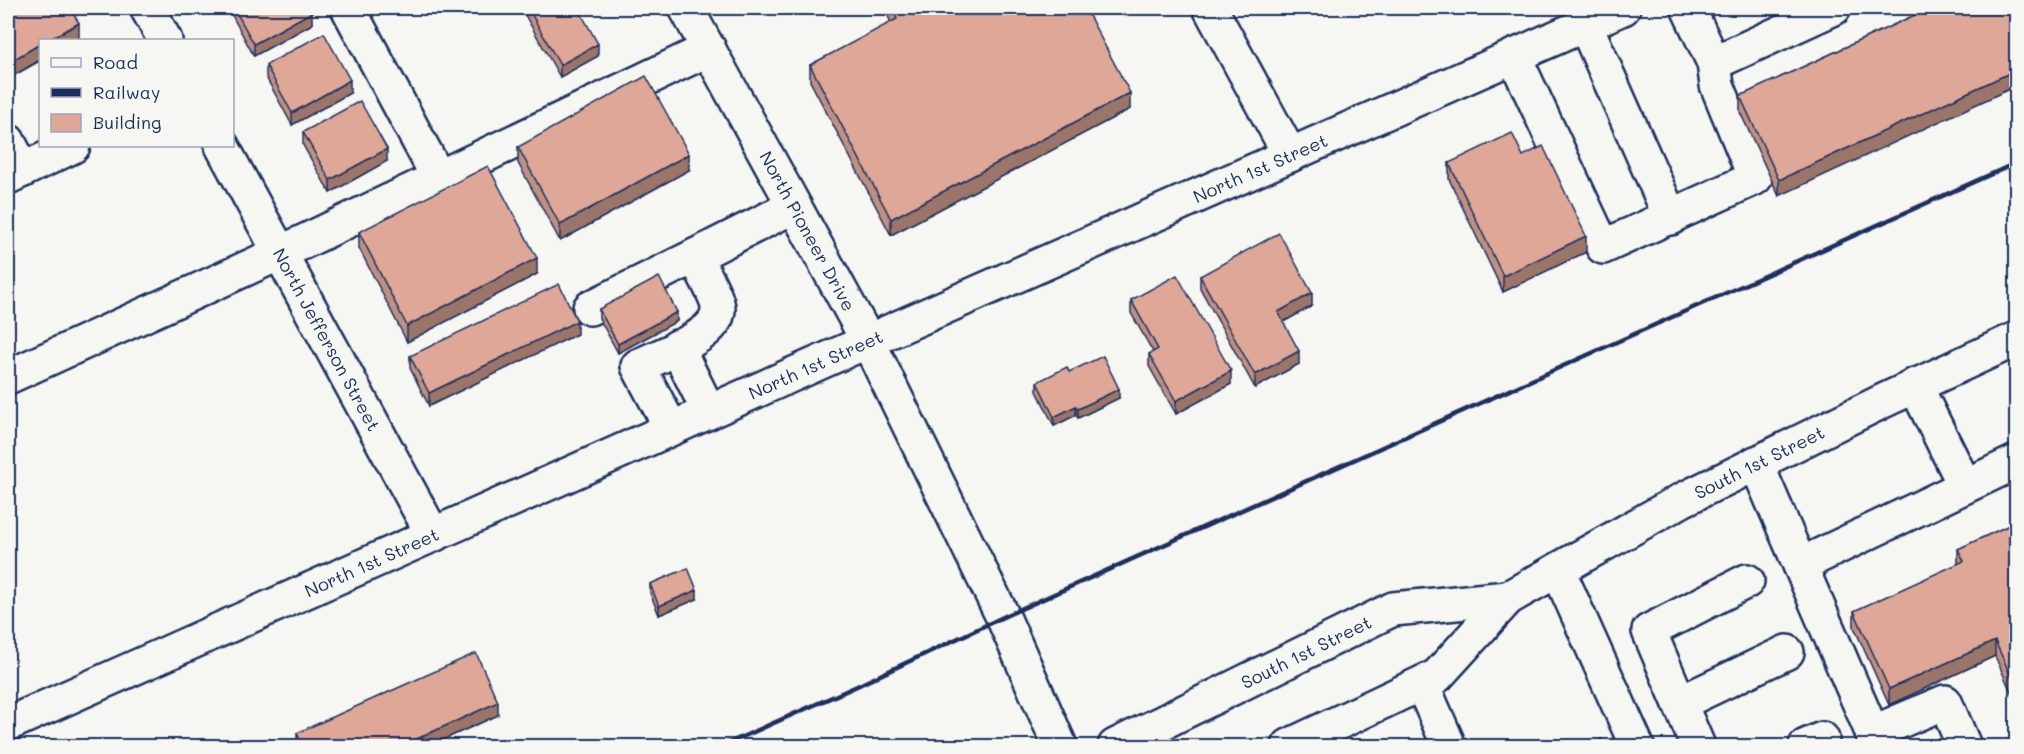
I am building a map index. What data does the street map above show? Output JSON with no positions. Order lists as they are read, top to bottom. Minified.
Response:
{"streets":{"main road":["North 1st Street","North Pioneer Drive","North Jefferson Street","South 1st Street"]},"crossings":[["North 1st Street","North Pioneer Drive"],["North 1st Street","North Jefferson Street"]],"legend":["Road","Railway","Building"]}
